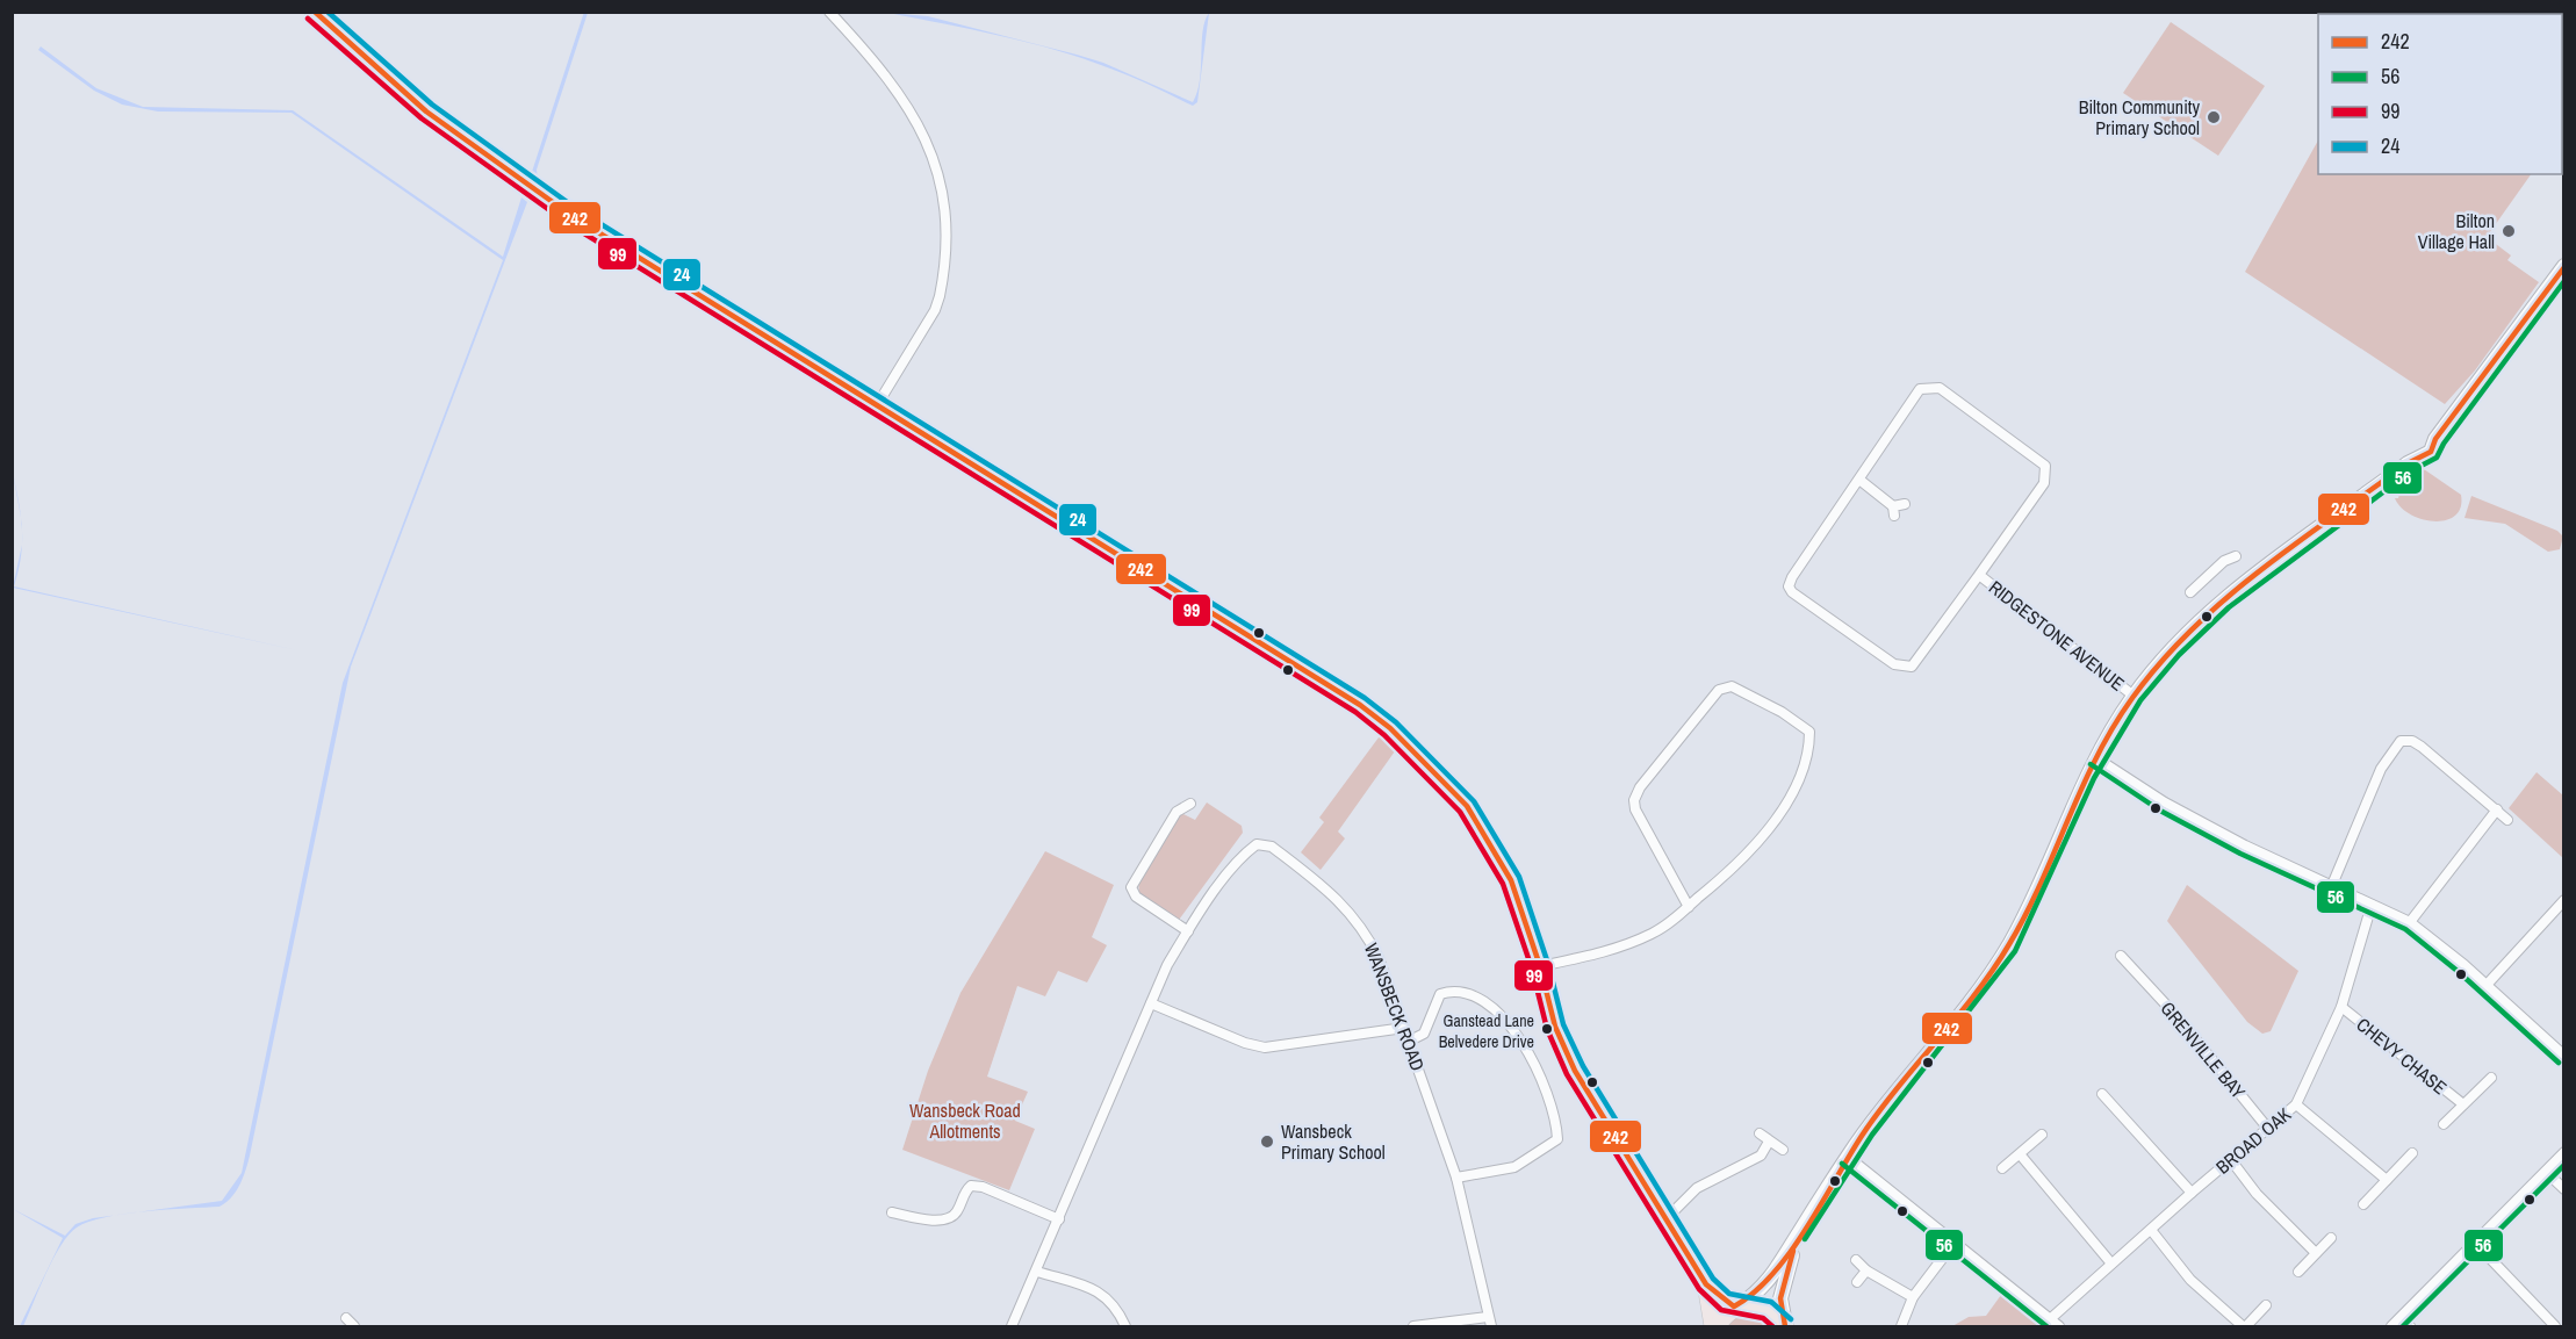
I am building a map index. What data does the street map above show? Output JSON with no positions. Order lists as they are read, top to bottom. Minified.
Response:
{"streets":{"street":["RIDGESTONE AVENUE","WANSBECK ROAD","GRENVILLE BAY","CHEVY CHASE","BROAD OAK"]},"crossings":[["GRENVILLE BAY","BROAD OAK"],["CHEVY CHASE","BROAD OAK"]],"parks":["Wansbeck Road Allotments"],"places":["Bilton Community Primary School","Bilton Village Hall","Ganstead Lane Belvedere Drive","Wansbeck Primary School"],"lines":["transit line 242","transit line 24","transit line 99","transit line 56"],"legend":["242","56","99","24"]}
